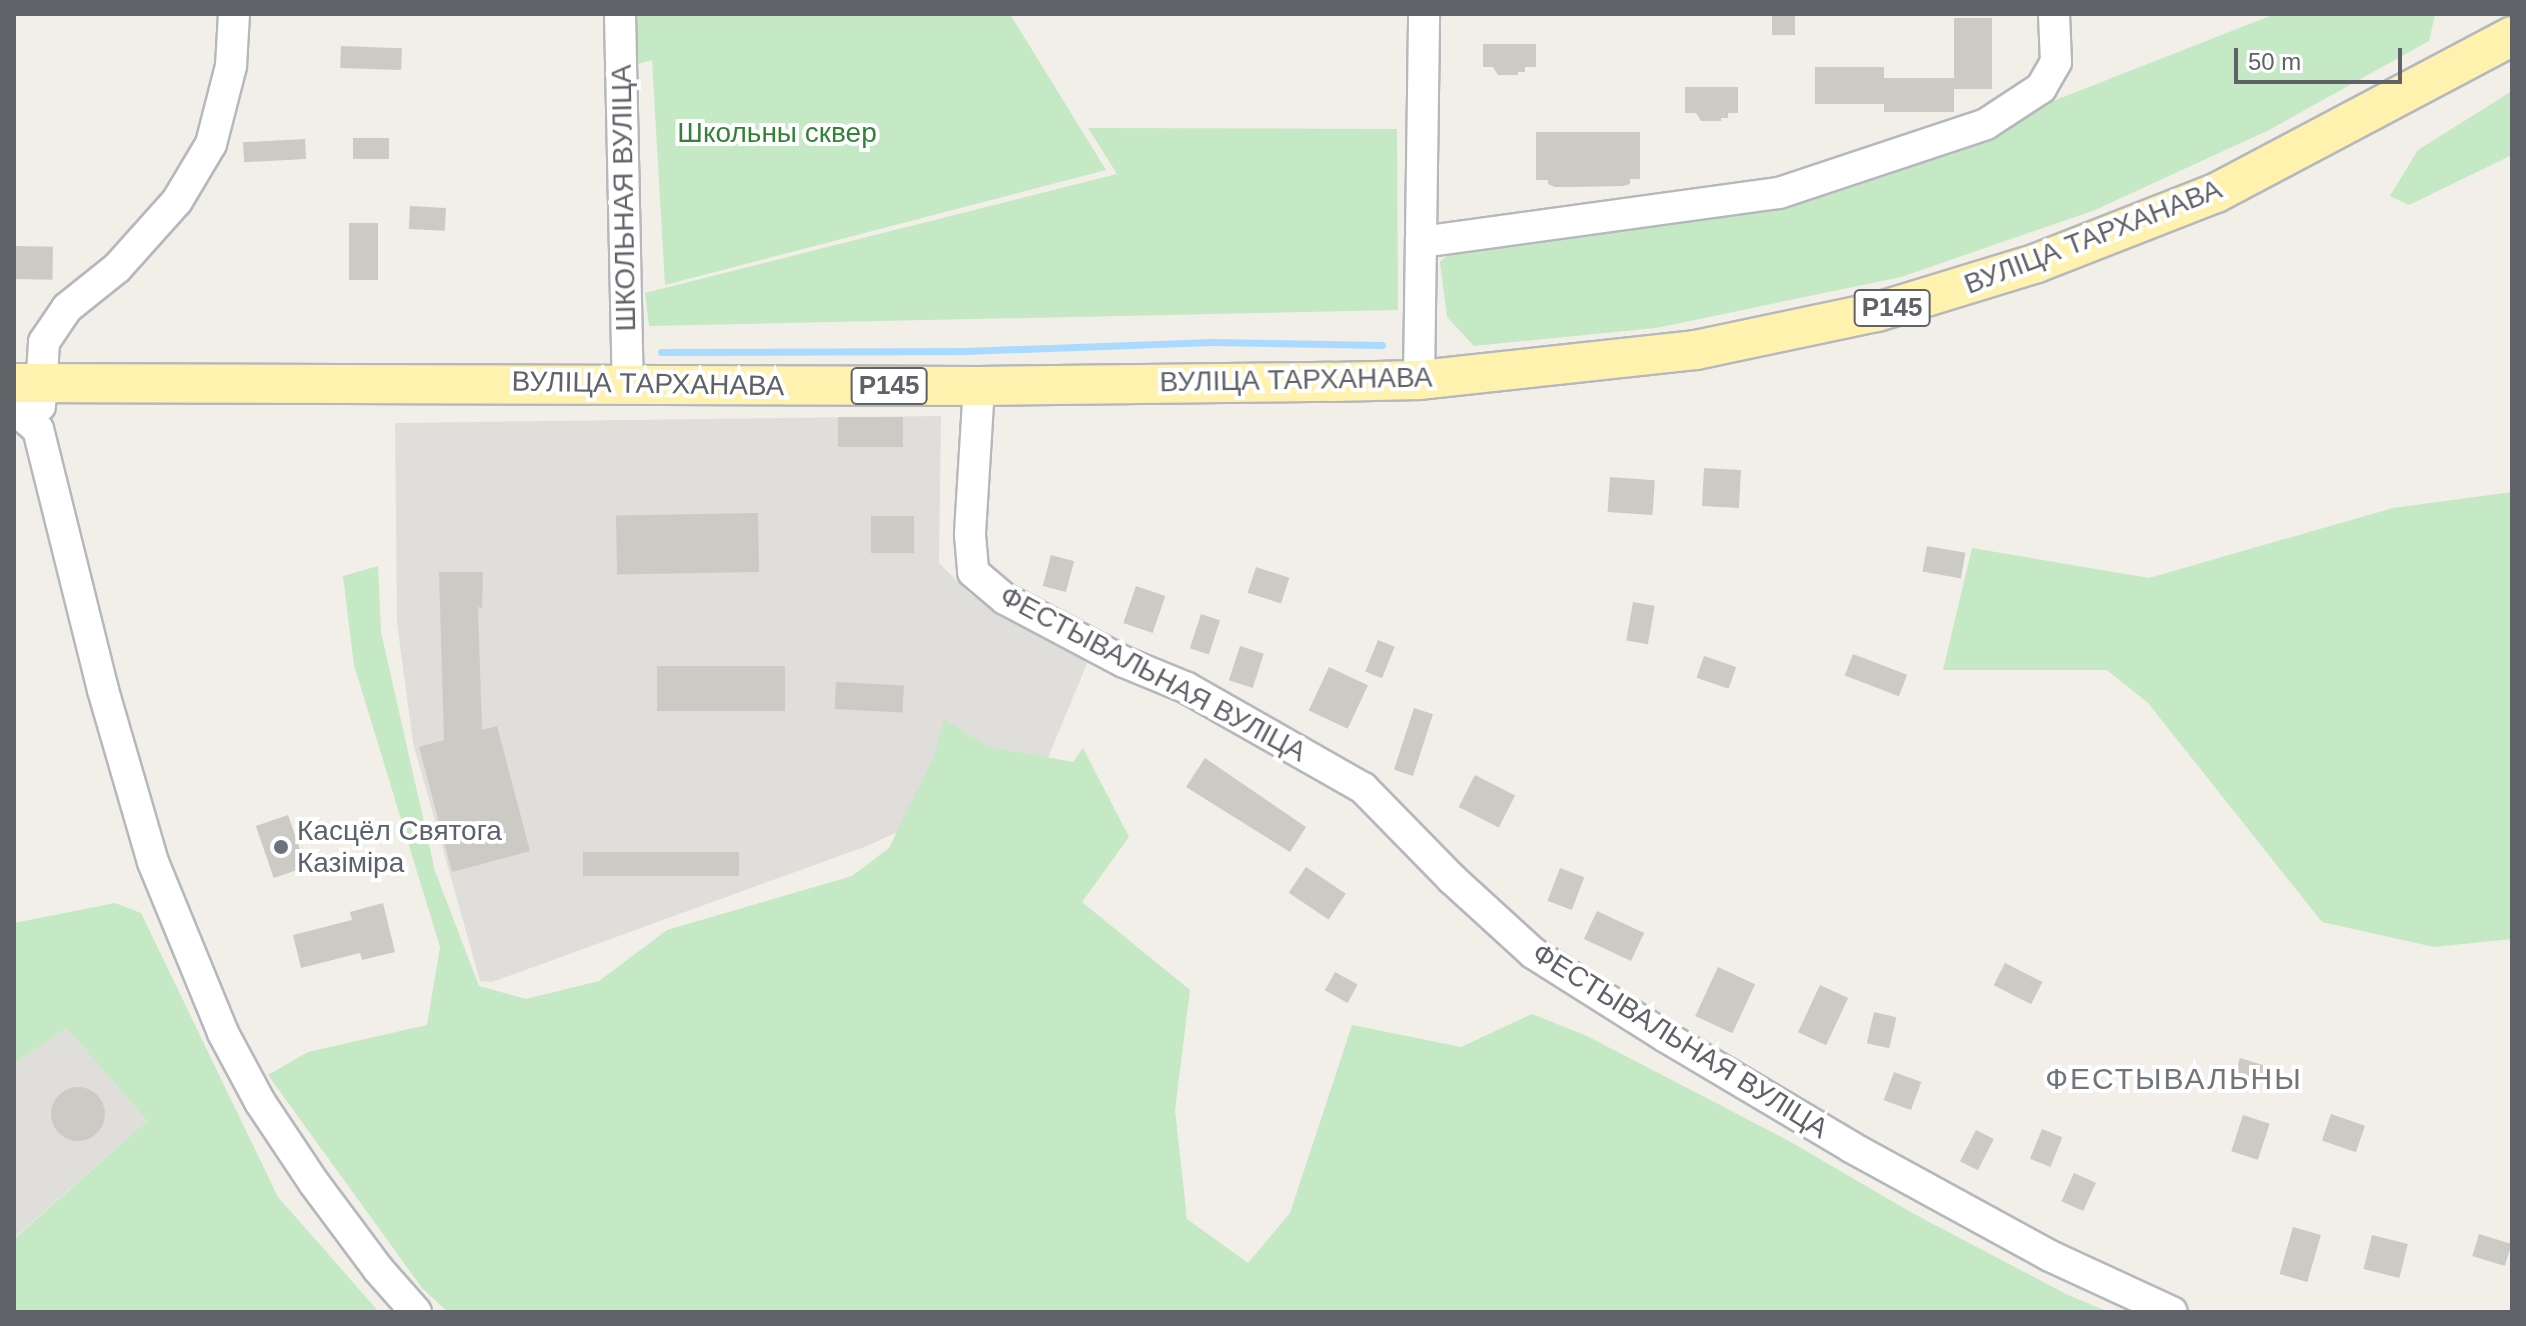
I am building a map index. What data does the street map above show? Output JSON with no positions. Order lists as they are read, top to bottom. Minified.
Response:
{"streets":{"main road":["ВУЛІЦА ТАРХАНАВА","Р145"],"street":["ШКОЛЬНАЯ ВУЛІЦА","ФЕСТЫВАЛЬНАЯ ВУЛІЦА"]},"crossings":[["ШКОЛЬНАЯ ВУЛІЦА","ВУЛІЦА ТАРХАНАВА"],["ВУЛІЦА ТАРХАНАВА","ФЕСТЫВАЛЬНАЯ ВУЛІЦА"]],"districts":["ФЕСТЫВАЛЬНЫ"],"parks":["Школьны сквер"],"places":["Касцёл Святога Казіміра"],"scale_bar":"50 m"}
